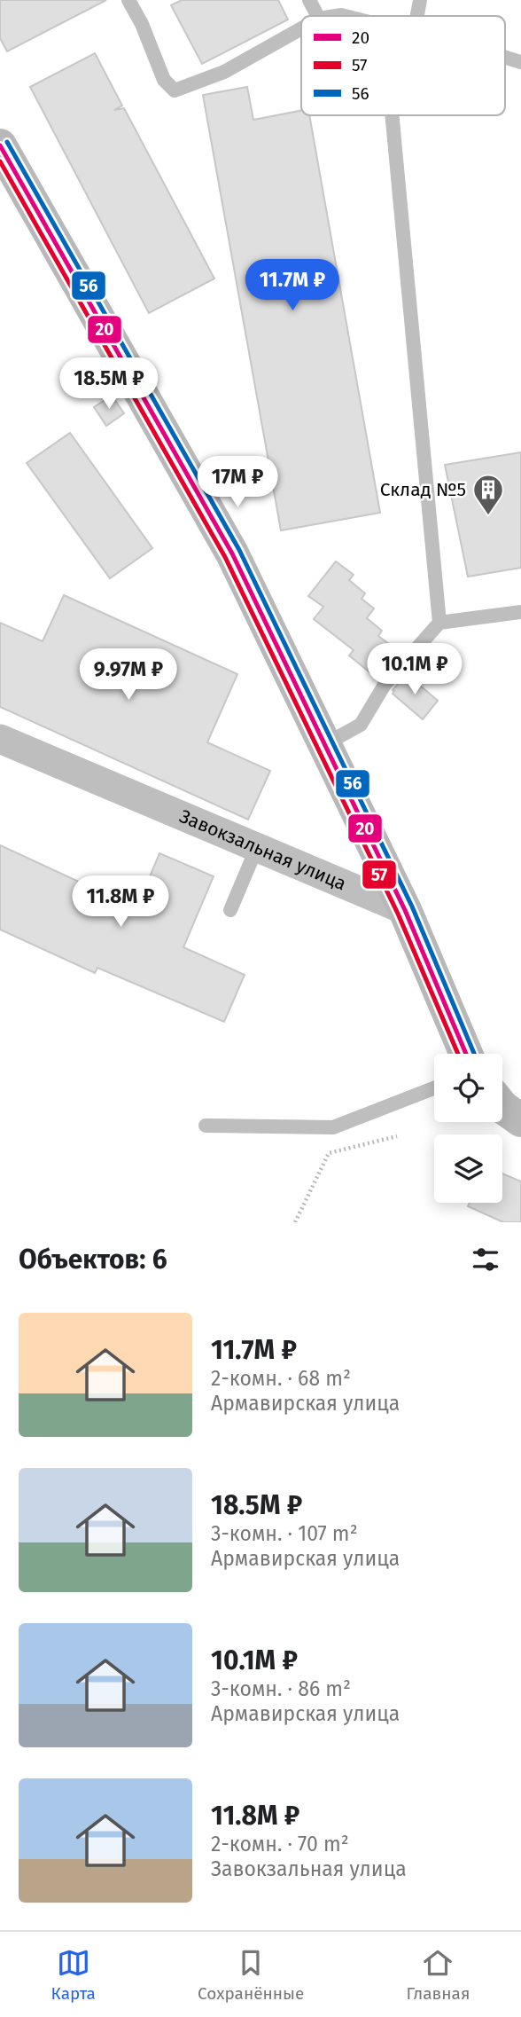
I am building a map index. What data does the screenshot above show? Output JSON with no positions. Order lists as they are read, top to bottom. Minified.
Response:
{"streets":{"street":["Завокзальная улица"]},"places":{"building":["Склад №5"]},"lines":["transit line 56","transit line 20","transit line 57"],"legend":["20","57","56"],"page":{"price":["11.7M ₽","18.5M ₽","17M ₽","10.1M ₽","9.97M ₽","11.8M ₽"],"heading":"Объектов: 6","list":[{"name":"11.7M ₽","note":"2-комн. · 68 m² · Армавирская улица"},{"name":"18.5M ₽","note":"3-комн. · 107 m² · Армавирская улица"},{"name":"10.1M ₽","note":"3-комн. · 86 m² · Армавирская улица"},{"name":"11.8M ₽","note":"2-комн. · 70 m² · Завокзальная улица"}],"tabs":["Карта","Сохранённые","Главная"]}}
